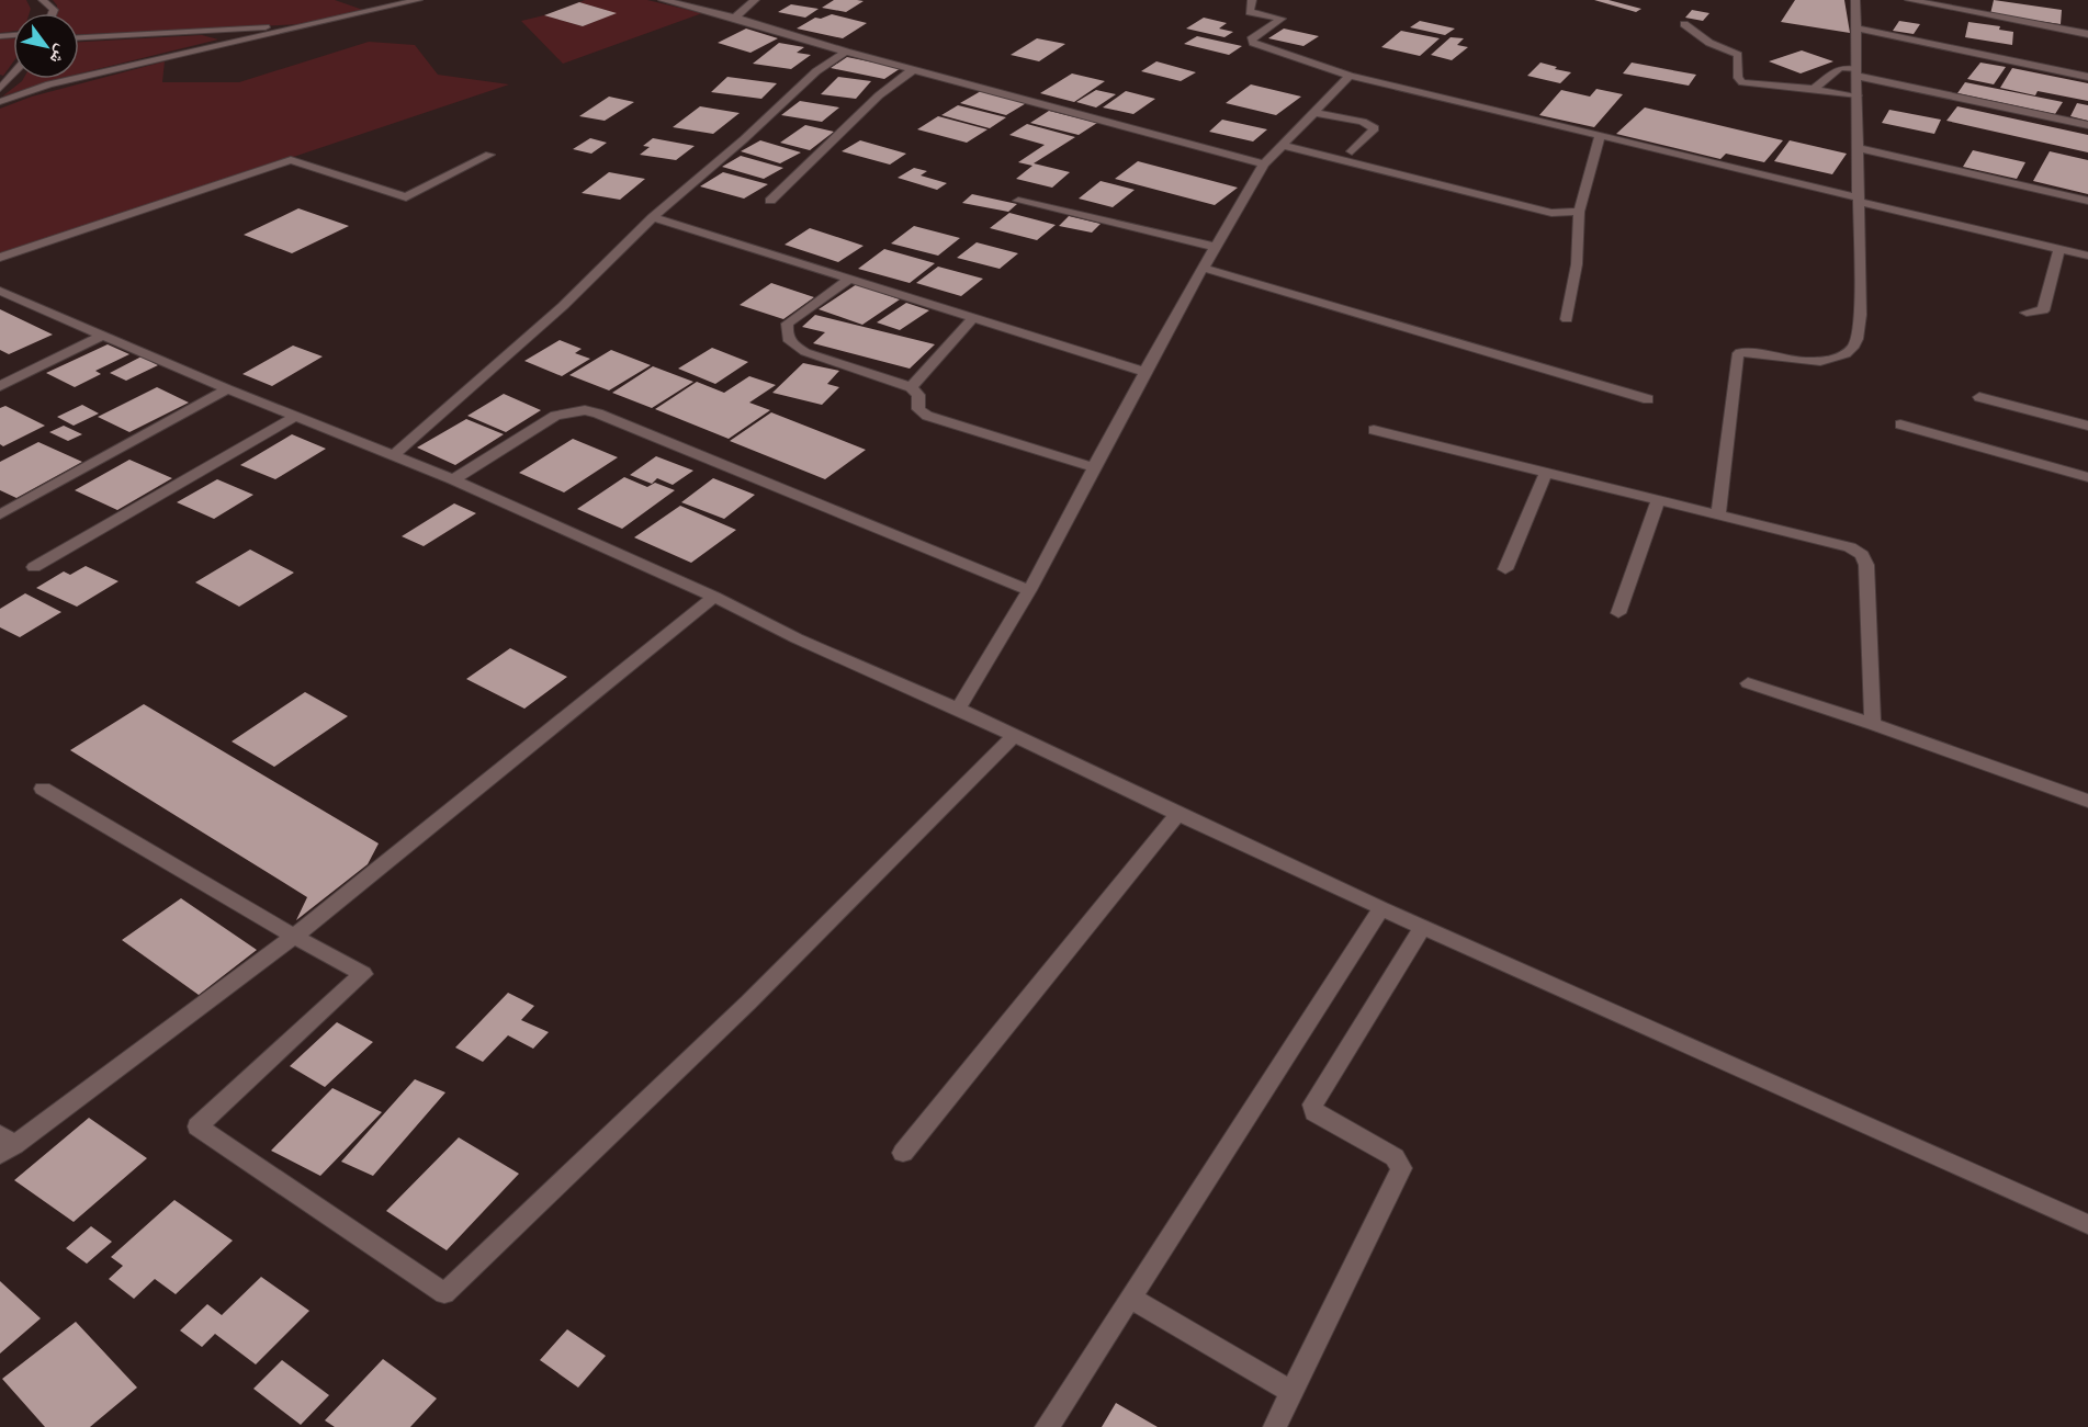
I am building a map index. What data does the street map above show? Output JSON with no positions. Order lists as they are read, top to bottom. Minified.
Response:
{"north":"bottom right"}
